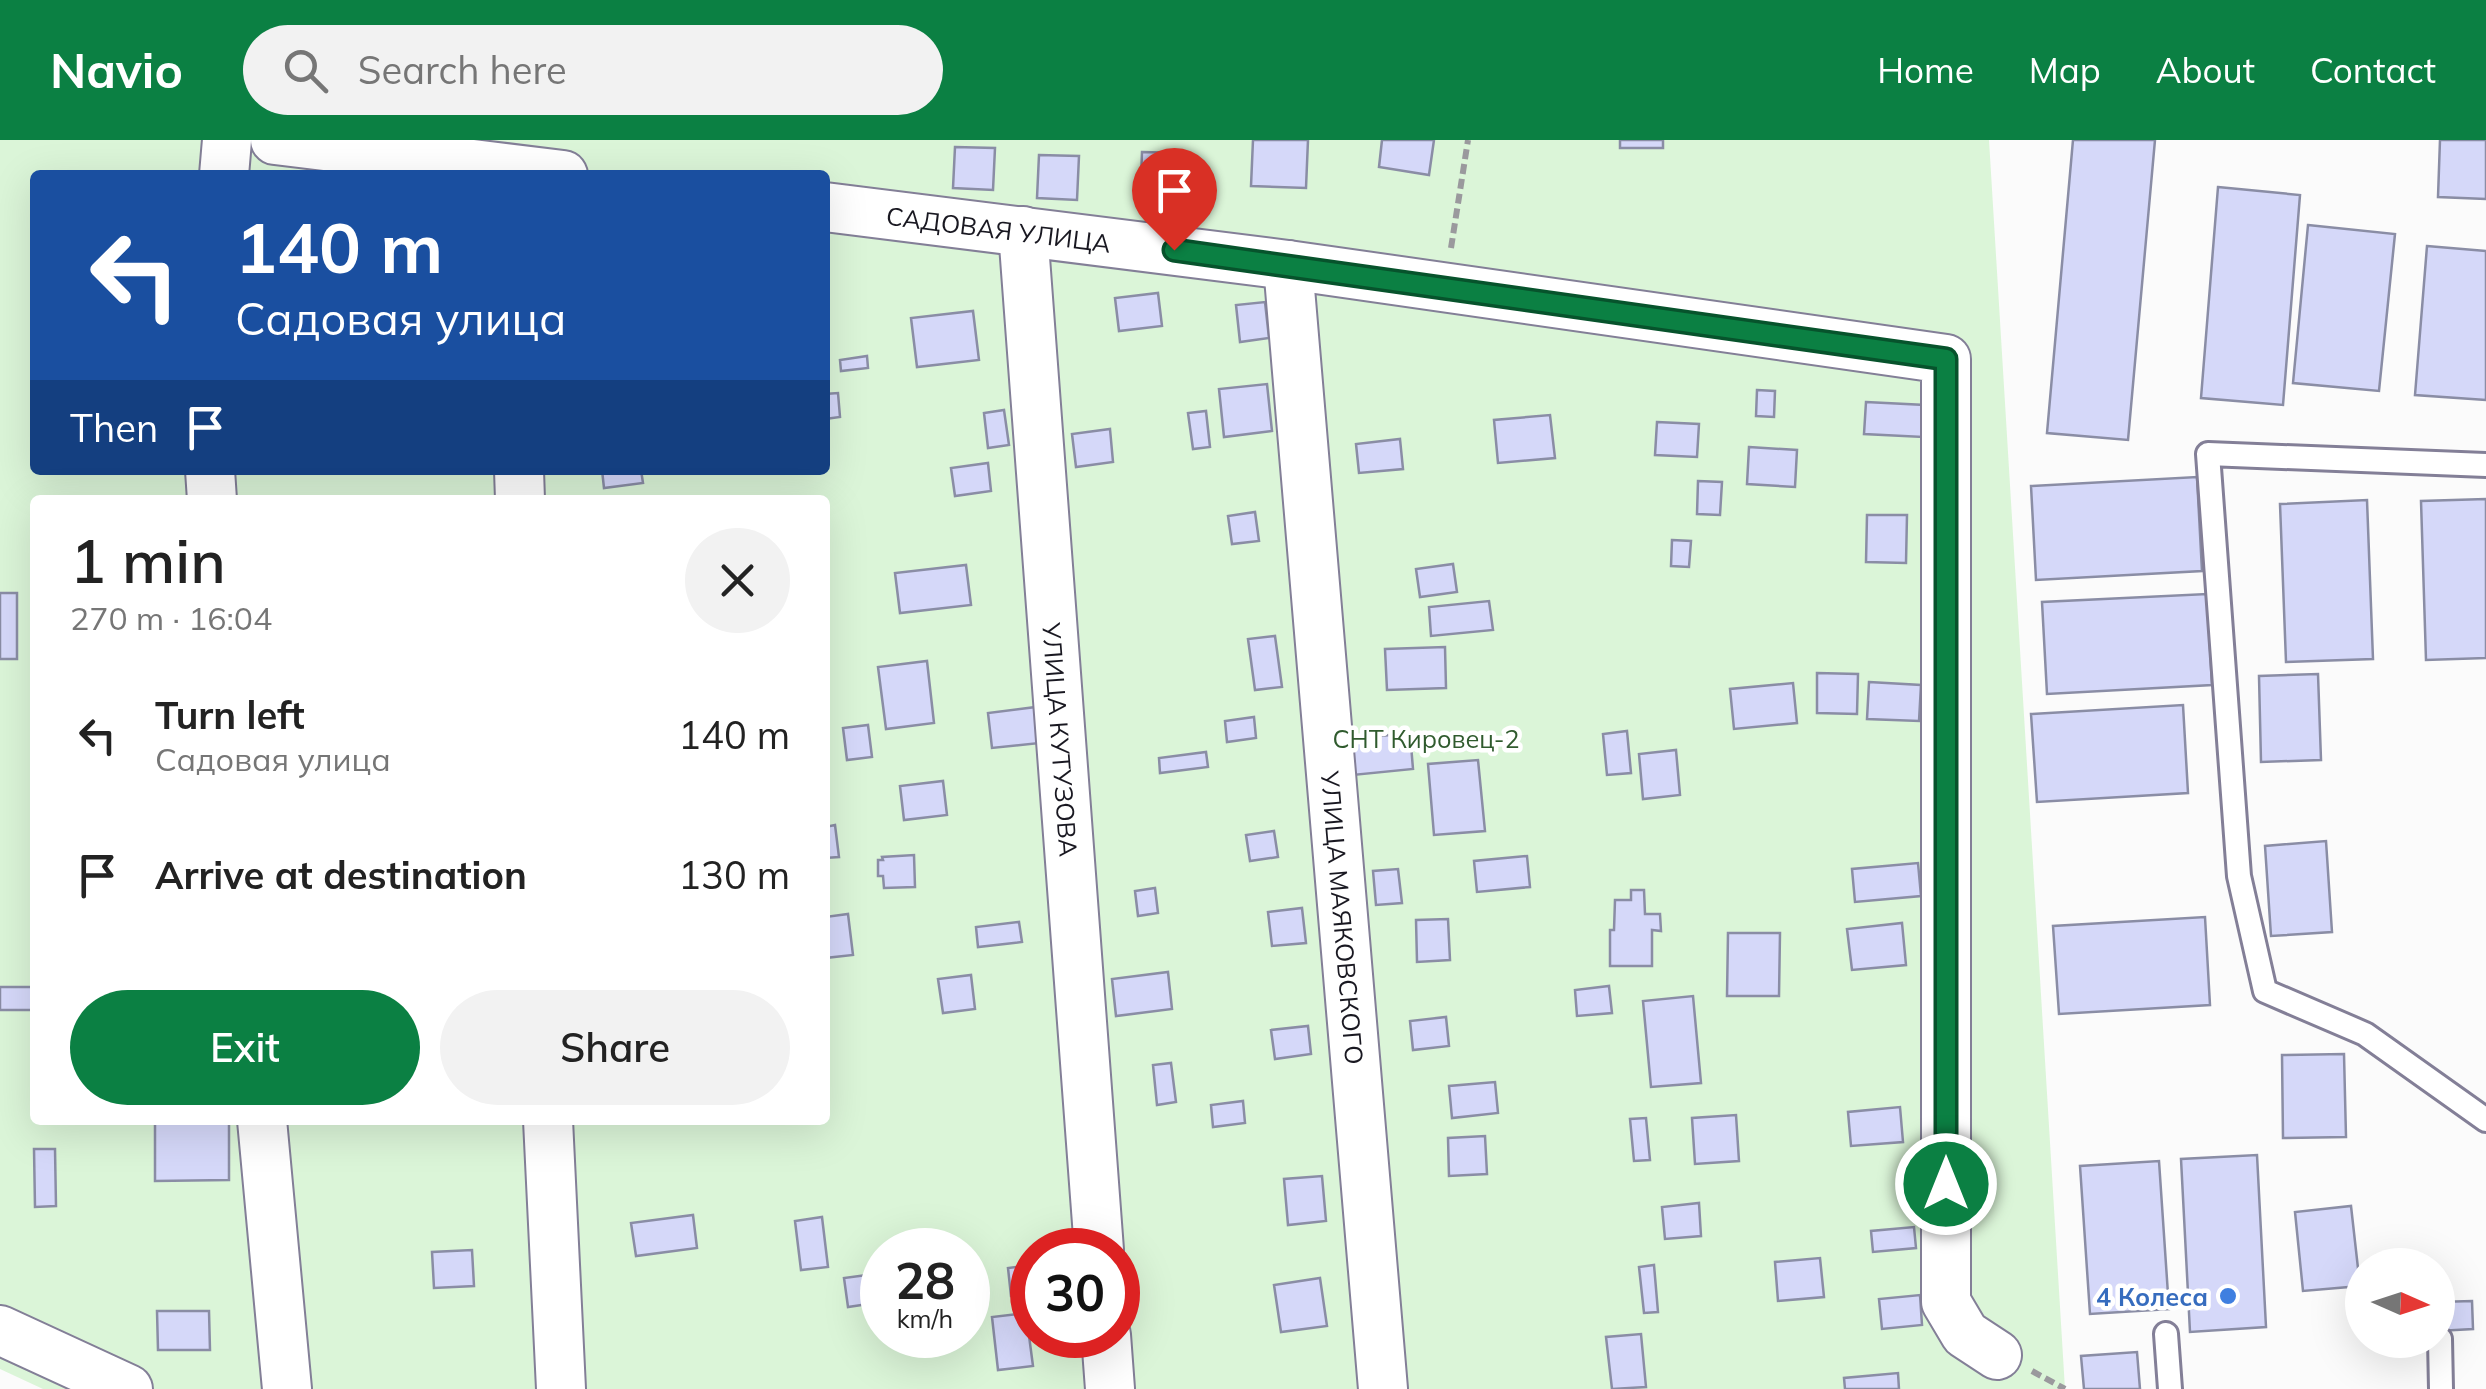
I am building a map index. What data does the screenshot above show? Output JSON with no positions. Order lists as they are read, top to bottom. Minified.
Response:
{"streets":{"street":["САДОВАЯ УЛИЦА","УЛИЦА КУТУЗОВА","УЛИЦА МАЯКОВСКОГО"]},"crossings":[["САДОВАЯ УЛИЦА","УЛИЦА КУТУЗОВА"],["САДОВАЯ УЛИЦА","УЛИЦА МАЯКОВСКОГО"]],"parks":["СНТ Кировец-2"],"places":["4 Колеса"],"north":"right","page":{"header":"Navio","search":"Search here","nav":["Home","Map","About","Contact"],"turn":["140 m","Садовая улица"],"then":"Then","heading":["1 min","270 m · 16:04"],"list":[{"name":"Turn left","note":"Садовая улица","value":"140 m"},{"name":"Arrive at destination","value":"130 m"}],"buttons":["Exit","Share"],"speed":"28 km/h","limit":"30"}}
